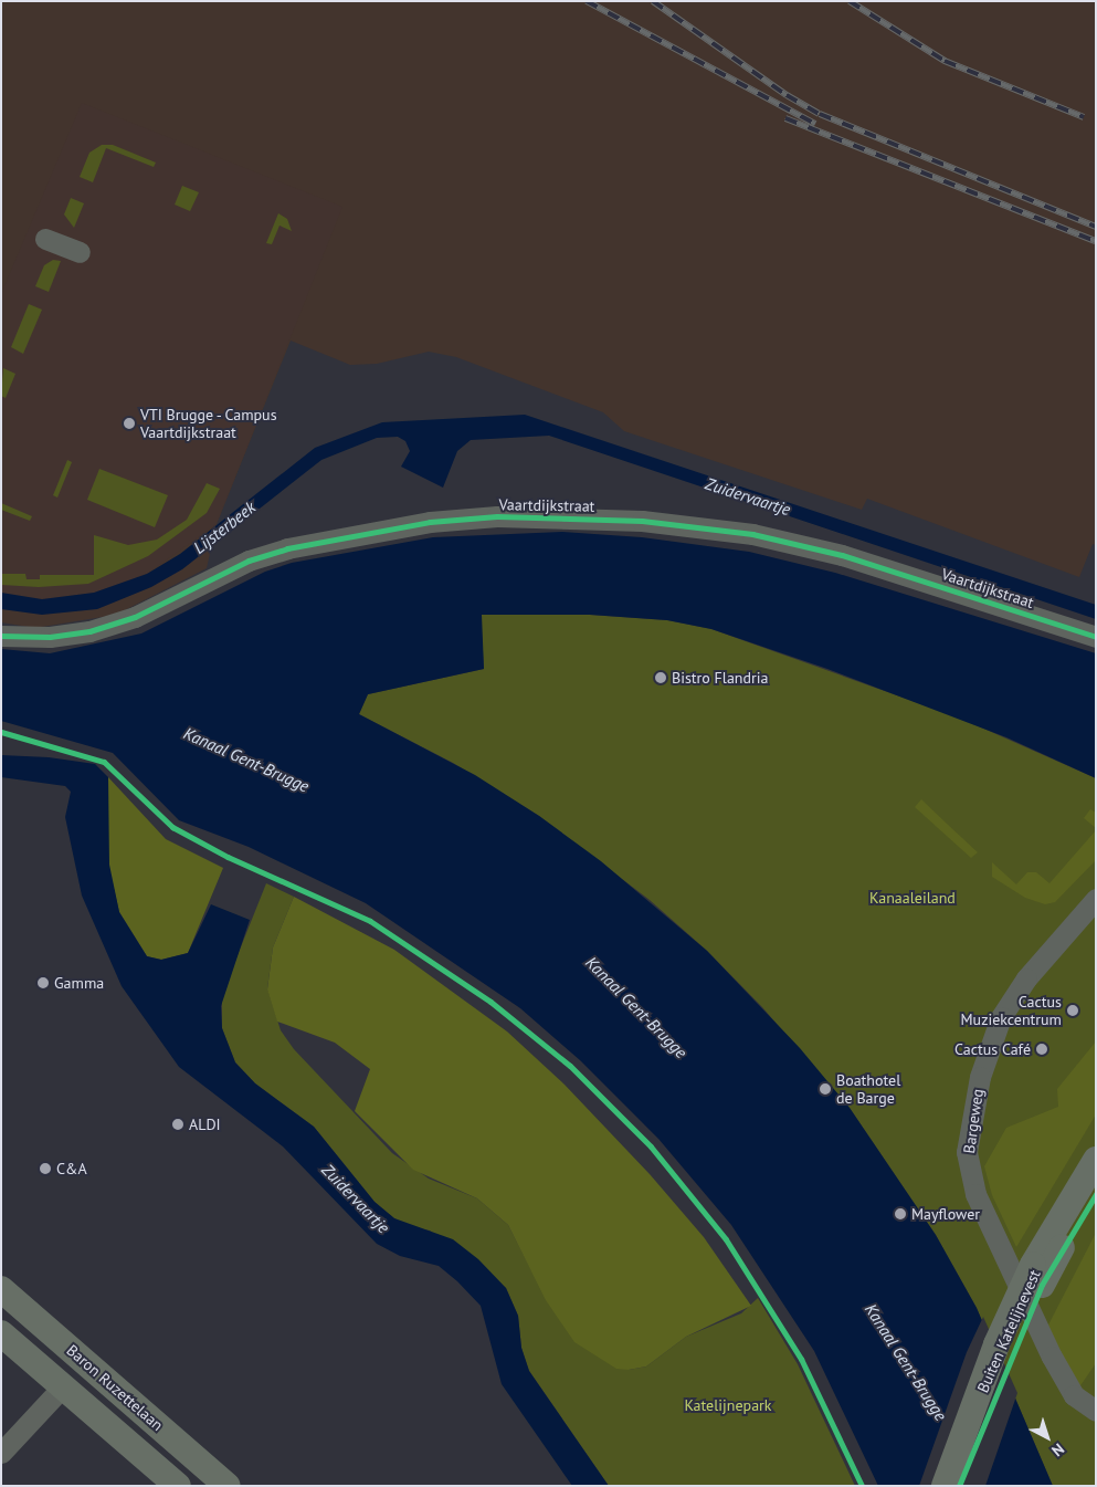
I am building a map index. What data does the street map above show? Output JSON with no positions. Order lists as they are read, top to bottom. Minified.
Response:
{"streets":{"main road":["Buiten Katelijnevest","Baron Ruzettelaan"],"street":["Vaartdijkstraat","Bargeweg"]},"water":["Zuidervaartje","Lijsterbeek","Kanaal Gent-Brugge"],"parks":["Kanaaleiland","Katelijnepark"],"places":["VTI Brugge - Campus Vaartdijkstraat","Bistro Flandria","Gamma","Cactus Muziekcentrum","Cactus Café","Boathotel de Barge","ALDI","C&A","Mayflower"],"north":"bottom right"}
